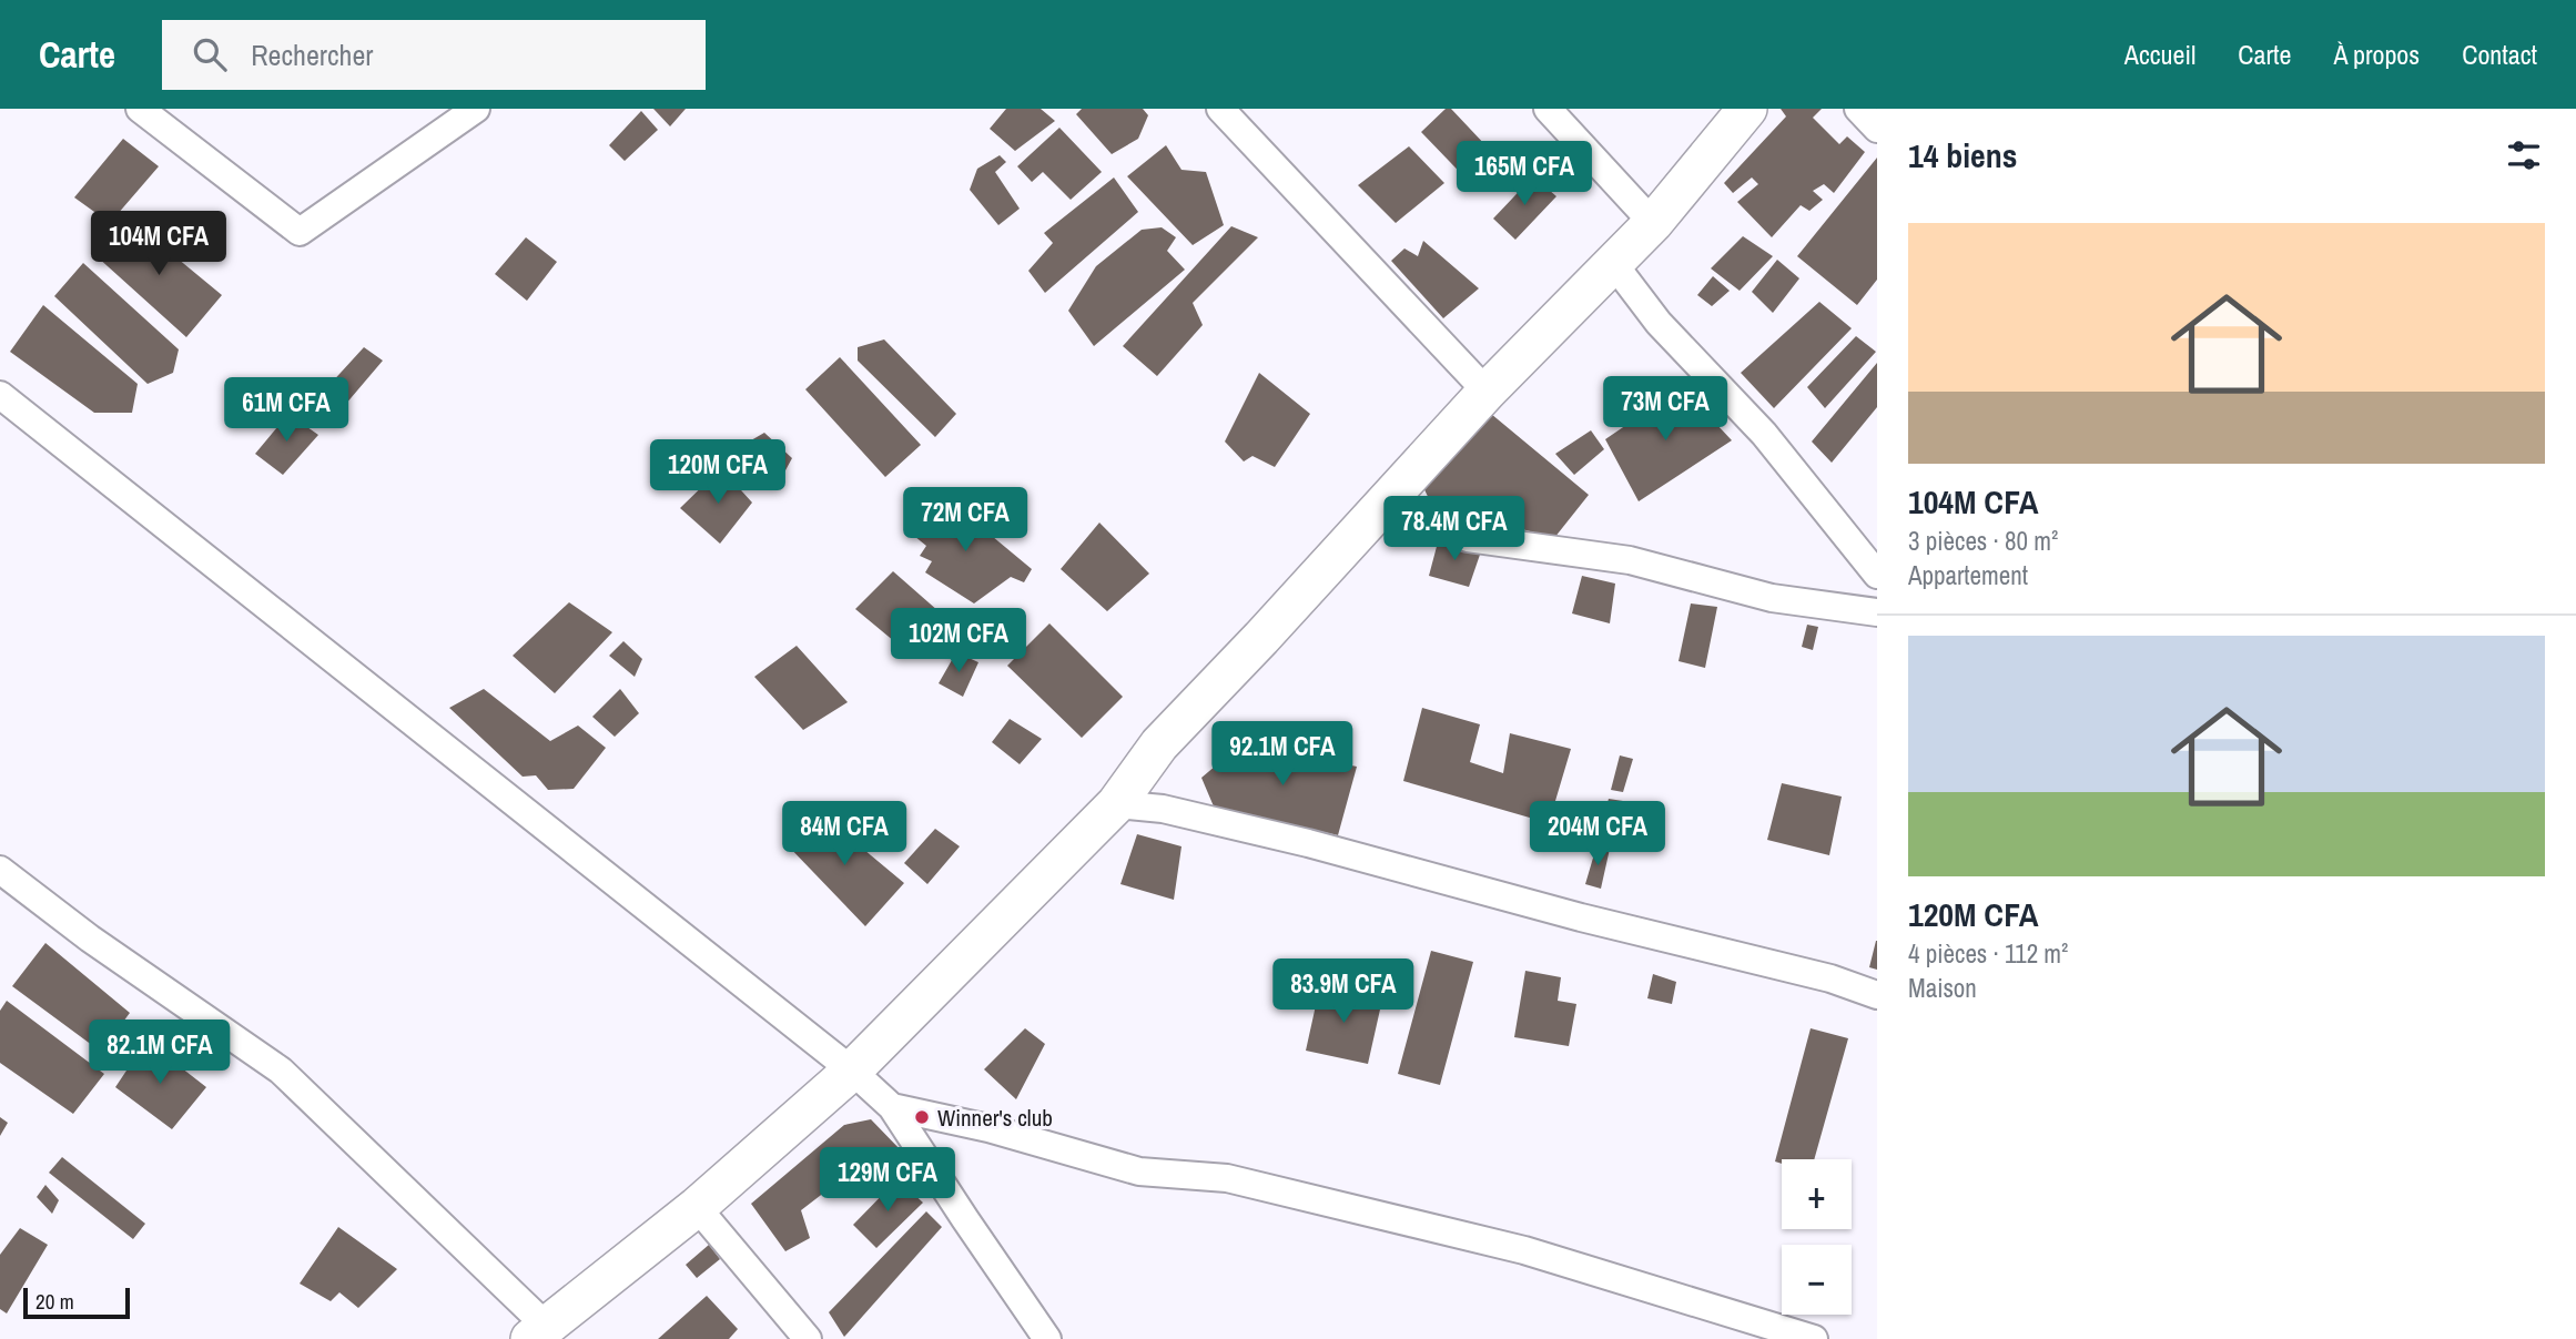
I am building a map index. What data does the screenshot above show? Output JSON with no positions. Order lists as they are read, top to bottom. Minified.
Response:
{"places":["Winner's club"],"scale_bar":"20 m","page":{"header":"Carte","search":"Rechercher","nav":["Accueil","Carte","À propos","Contact"],"heading":"14 biens","price":["165M CFA","104M CFA","73M CFA","61M CFA","120M CFA","72M CFA","78.4M CFA","102M CFA","92.1M CFA","84M CFA","204M CFA","83.9M CFA","82.1M CFA","129M CFA"],"list":[{"name":"104M CFA","note":"3 pièces · 80 m² · Appartement"},{"name":"120M CFA","note":"4 pièces · 112 m² · Maison"}],"map_buttons":["+","−"],"scale":"20 m"}}
